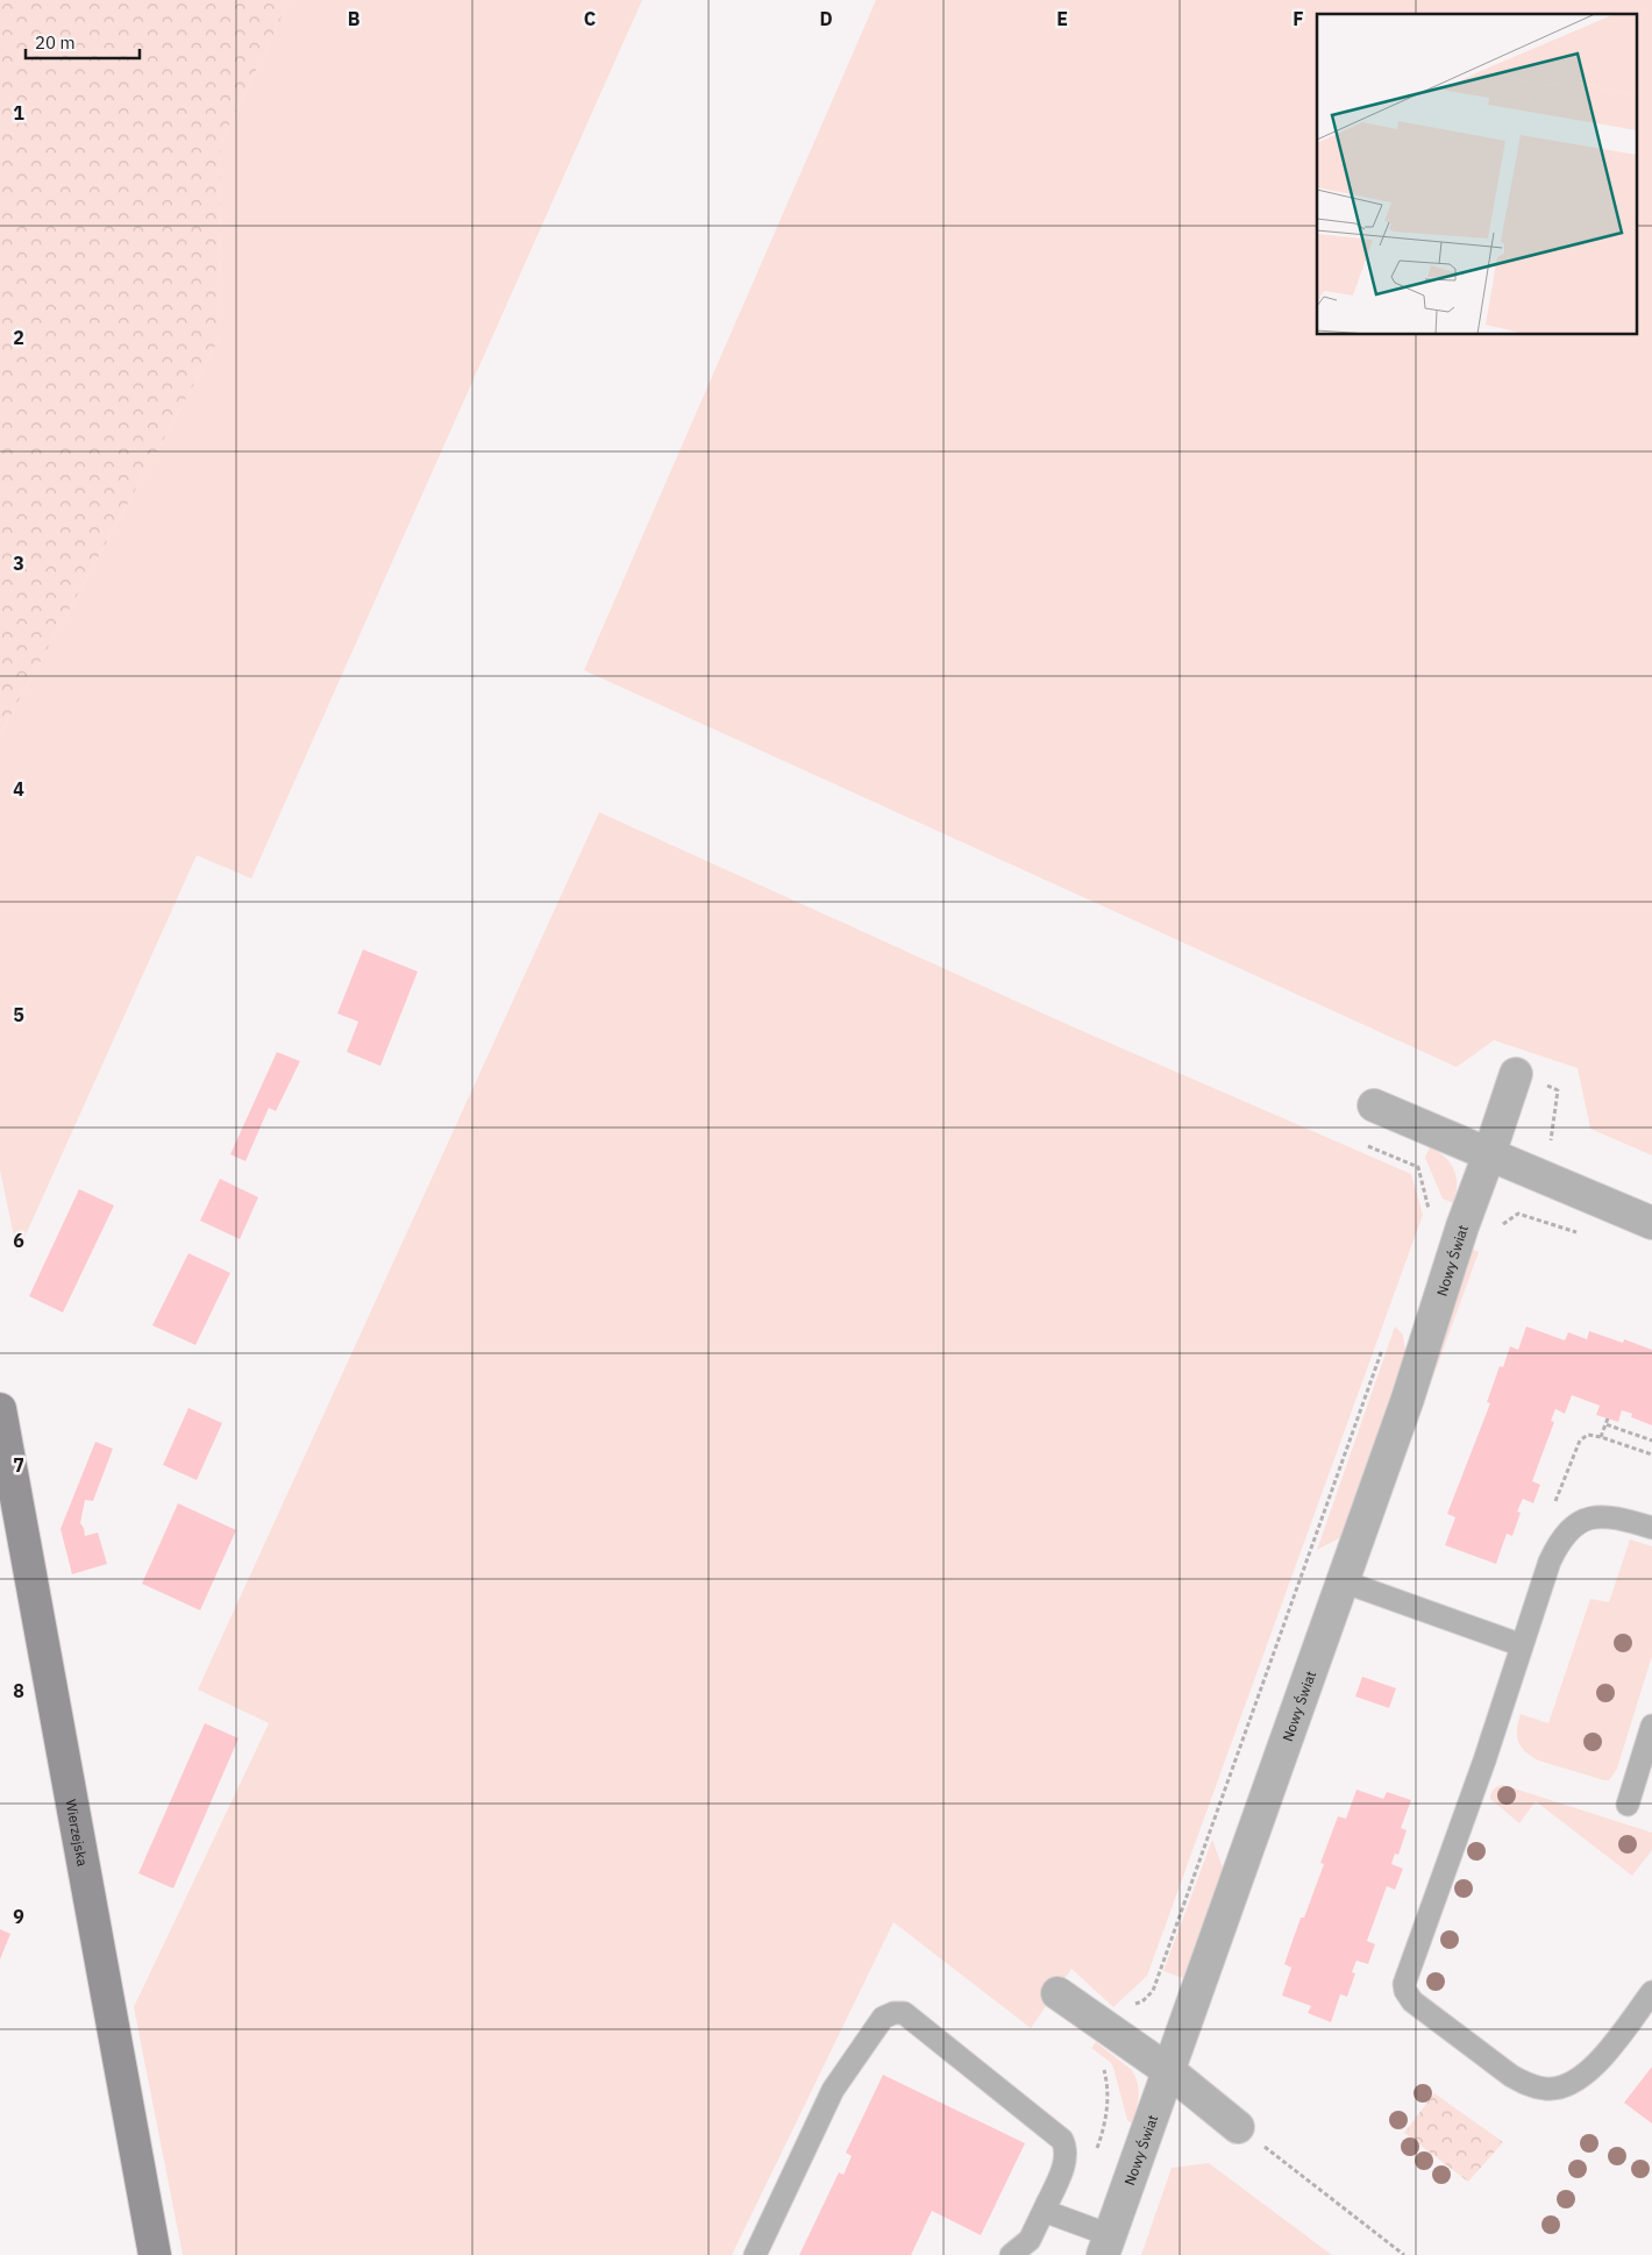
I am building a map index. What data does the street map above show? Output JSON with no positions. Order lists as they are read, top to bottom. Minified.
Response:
{"streets":{"street":["Nowy Świat","Wierzejska"]},"scale_bar":"20 m","grid":{"columns":["B","C","D","E","F"],"rows":["1","2","3","4","5","6","7","8","9"]}}
